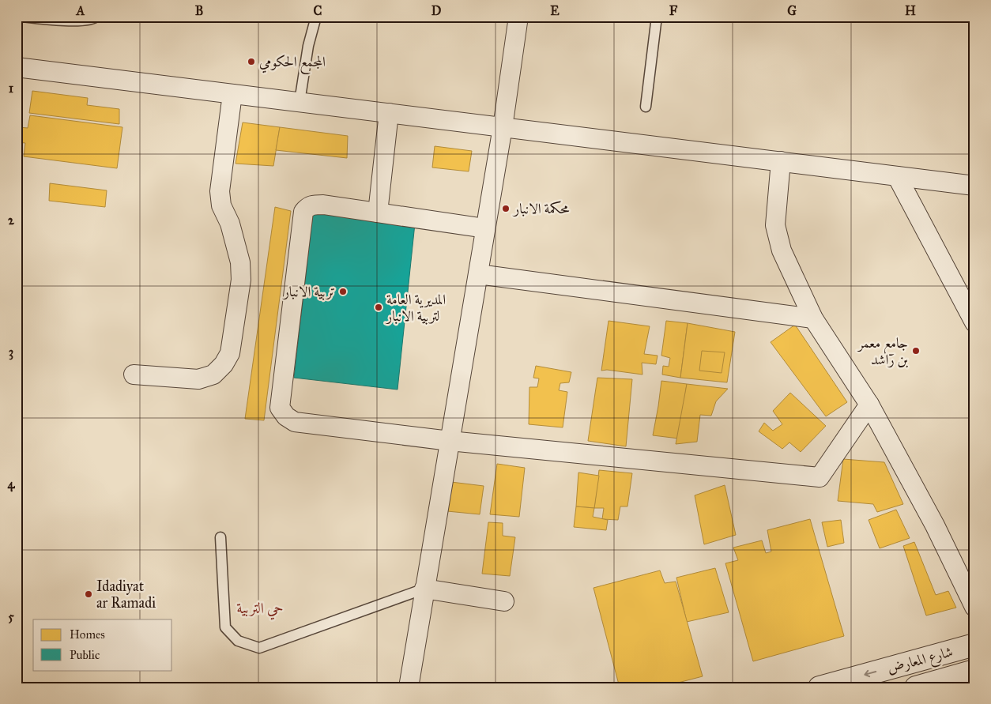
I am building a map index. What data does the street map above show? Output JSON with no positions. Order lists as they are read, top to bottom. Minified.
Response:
{"streets":{"street":["شارع المعارض"]},"districts":["حي التربية"],"places":["المجمع الحكومي","محكمة الانبار","تربية الانبار","المديرية العامة لتربية الانبار","جامع معمر بن راشد","Idadiyat ar Ramadi"],"legend":["Homes","Public"],"grid":{"columns":["A","B","C","D","E","F","G","H"],"rows":["1","2","3","4","5"]}}
